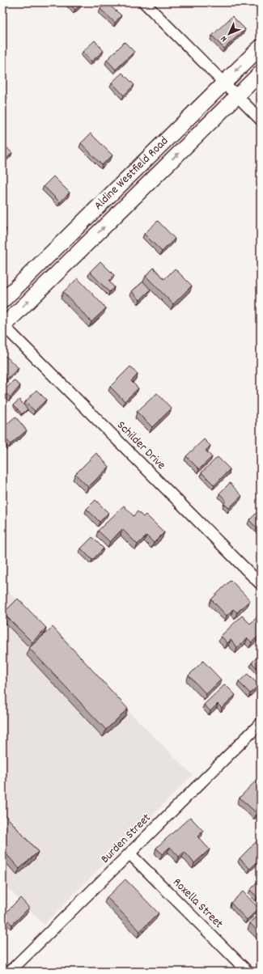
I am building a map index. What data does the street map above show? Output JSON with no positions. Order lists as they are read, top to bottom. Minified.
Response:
{"streets":{"main road":["Aldine Westfield Road"],"street":["Schilder Drive","Burden Street","Roxella Street"]},"crossings":[["Aldine Westfield Road","Schilder Drive"],["Burden Street","Roxella Street"]],"north":"bottom left"}
